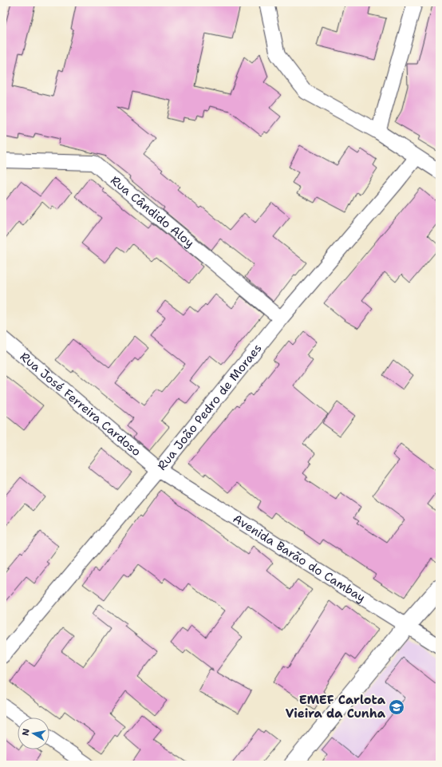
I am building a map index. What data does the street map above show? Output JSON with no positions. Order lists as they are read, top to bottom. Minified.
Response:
{"streets":{"street":["Rua Cândido Aloy","Rua José Ferreira Cardoso","Rua João Pedro de Moraes","Avenida Barão do Cambay"]},"crossings":[["Rua Cândido Aloy","Rua João Pedro de Moraes"],["Rua José Ferreira Cardoso","Rua João Pedro de Moraes"],["Rua José Ferreira Cardoso","Avenida Barão do Cambay"],["Rua João Pedro de Moraes","Avenida Barão do Cambay"]],"places":{"school or university":["EMEF Carlota Vieira da Cunha"]},"north":"left"}
